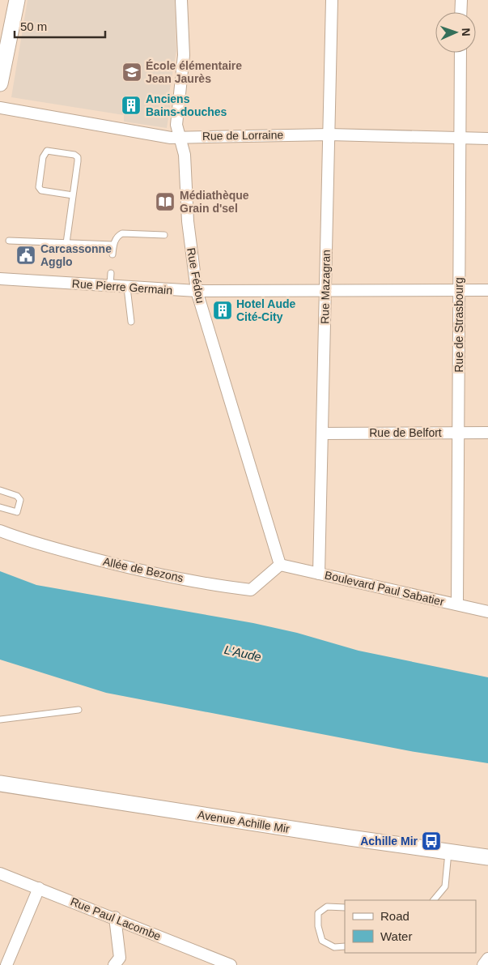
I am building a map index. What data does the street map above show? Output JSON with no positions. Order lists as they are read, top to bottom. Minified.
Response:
{"streets":{"street":["Rue de Lorraine","Rue Fédou","Rue Pierre Germain","Rue Mazagran","Rue de Strasbourg","Rue de Belfort","Allée de Bezons","Boulevard Paul Sabatier","Avenue Achille Mir","Rue Paul Lacombe"]},"crossings":[["Rue de Lorraine","Rue Fédou"],["Rue de Lorraine","Rue Mazagran"],["Rue de Lorraine","Rue de Strasbourg"],["Rue Fédou","Rue Pierre Germain"],["Rue Fédou","Allée de Bezons"],["Rue Fédou","Boulevard Paul Sabatier"],["Rue Pierre Germain","Rue Mazagran"],["Rue Pierre Germain","Rue de Strasbourg"],["Rue Mazagran","Rue de Belfort"],["Rue Mazagran","Boulevard Paul Sabatier"],["Rue de Strasbourg","Rue de Belfort"],["Rue de Strasbourg","Boulevard Paul Sabatier"],["Allée de Bezons","Boulevard Paul Sabatier"]],"water":["L'Aude"],"places":{"school or university":["École élémentaire Jean Jaurès"],"building":["Anciens Bains-douches","Hotel Aude Cité-City"],"library":["Médiathèque Grain d'sel"],"public building":["Carcassonne Agglo"],"bus stop":["Achille Mir"]},"legend":["Road","Water"],"scale_bar":"50 m","north":"right"}
